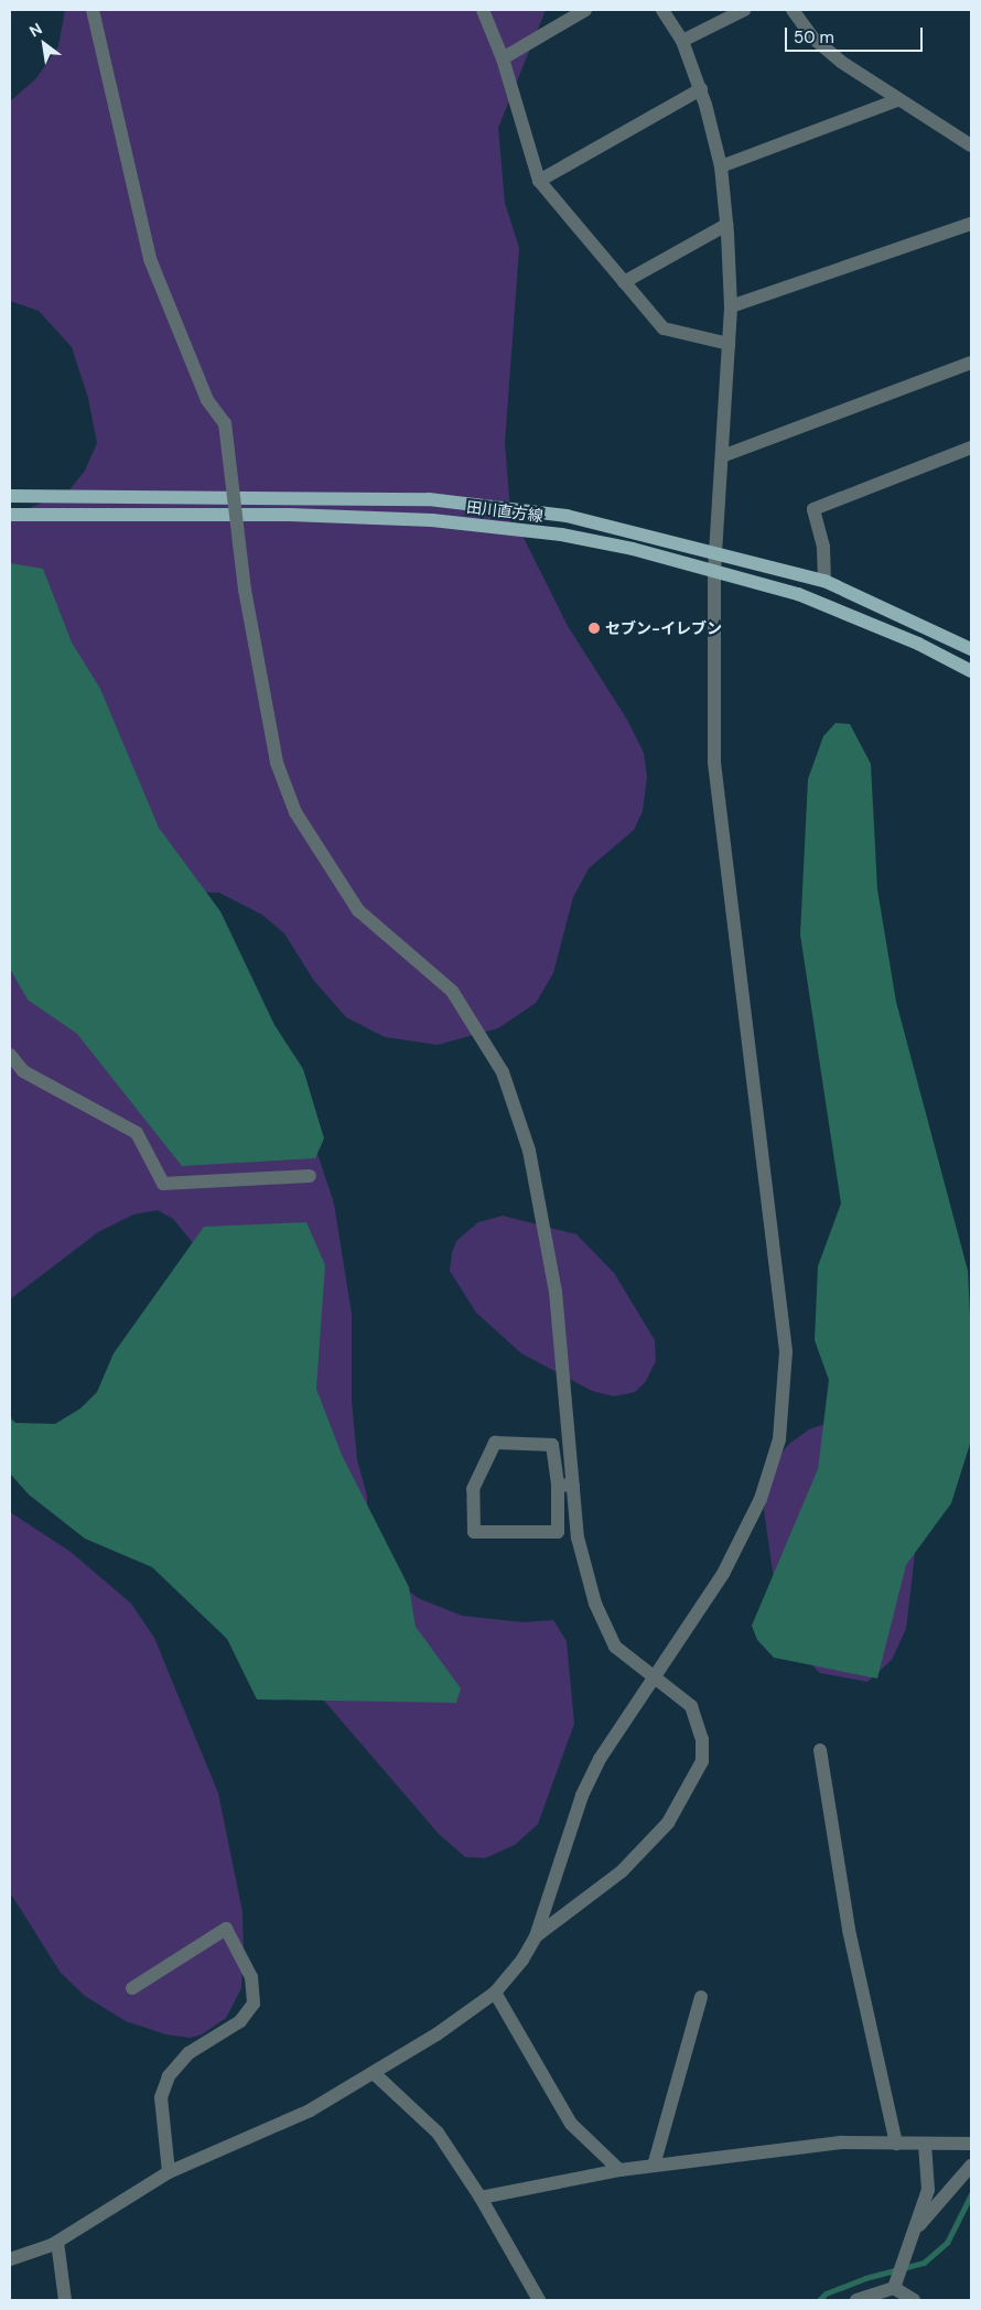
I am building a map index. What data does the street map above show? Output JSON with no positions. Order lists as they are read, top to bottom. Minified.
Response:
{"streets":{"main road":["田川直方線"]},"places":["セブン-イレブン"],"scale_bar":"50 m","north":"top left"}
